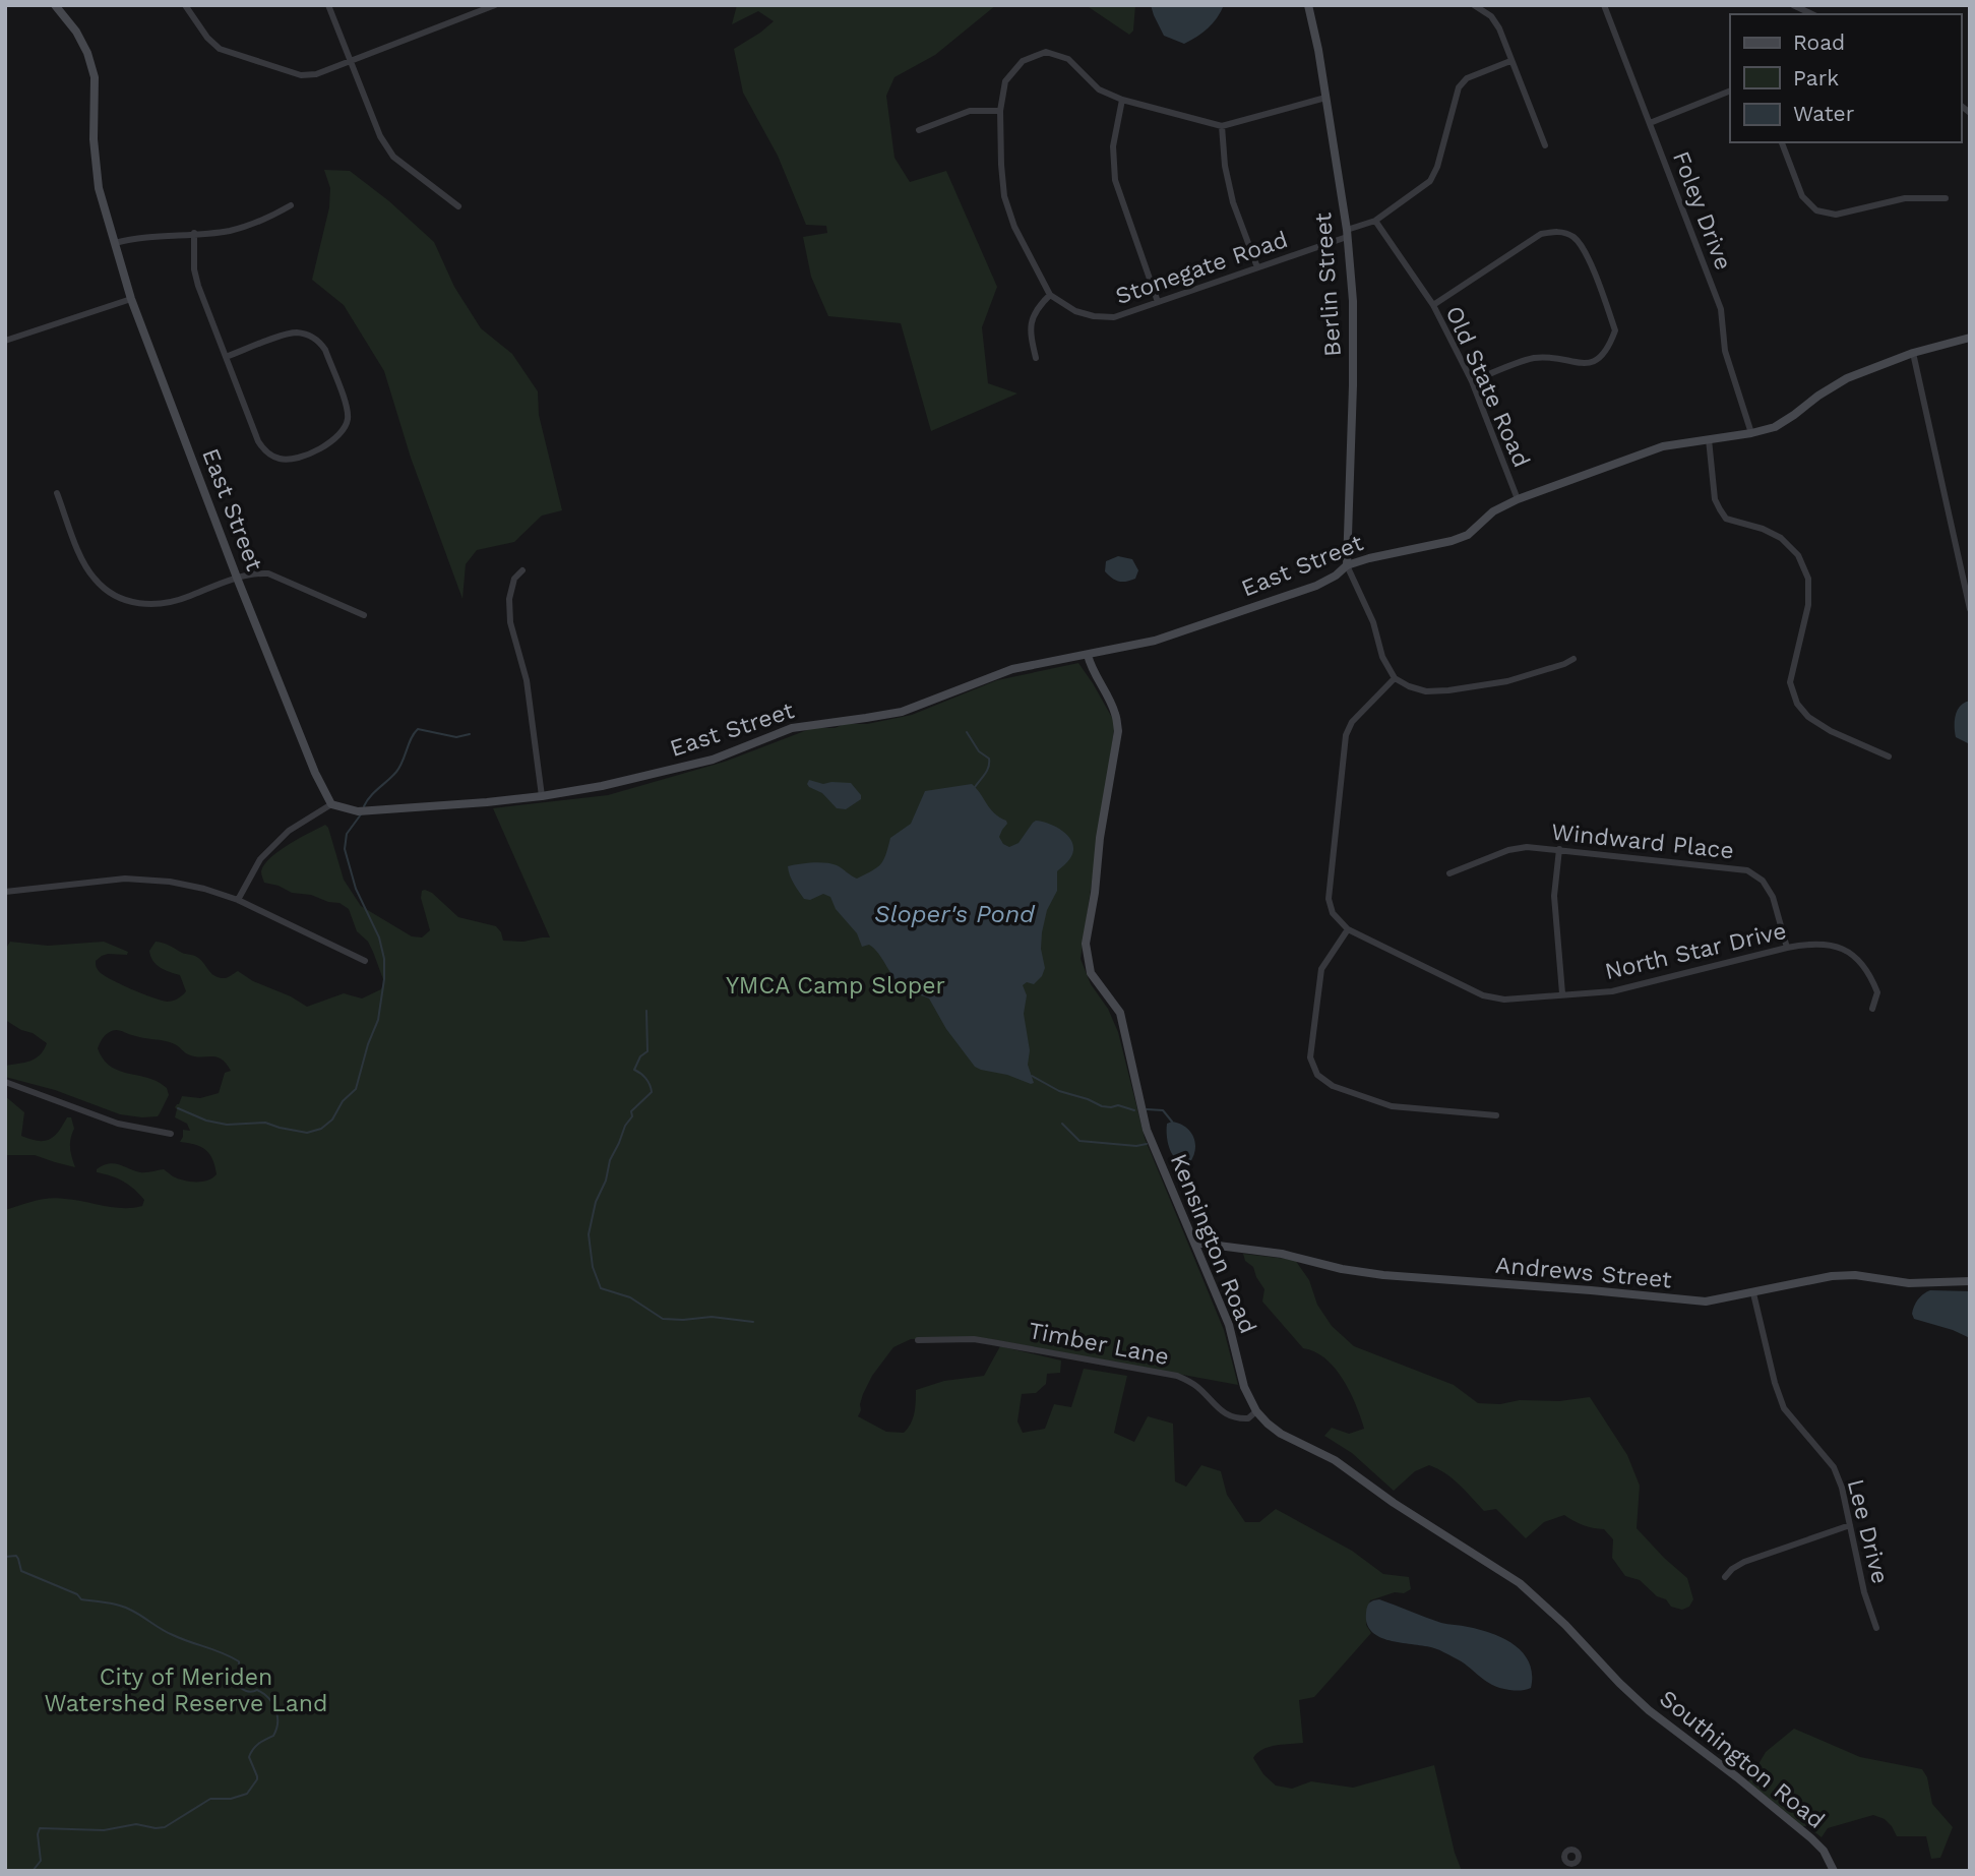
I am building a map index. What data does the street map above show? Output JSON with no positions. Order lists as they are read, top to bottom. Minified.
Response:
{"streets":{"street":["Foley Drive","Stonegate Road","Berlin Street","Old State Road","East Street","Windward Place","North Star Drive","Kensington Road","Andrews Street","Timber Lane","Lee Drive","Southington Road"]},"crossings":[["Foley Drive","East Street"],["Stonegate Road","Berlin Street"],["Stonegate Road","Old State Road"],["Berlin Street","East Street"],["Old State Road","East Street"],["East Street","Kensington Road"],["Windward Place","North Star Drive"],["Kensington Road","Andrews Street"],["Kensington Road","Timber Lane"],["Kensington Road","Southington Road"],["Andrews Street","Lee Drive"]],"water":["Sloper's Pond"],"parks":["YMCA Camp Sloper","City of Meriden Watershed Reserve Land"],"legend":["Road","Park","Water"]}
